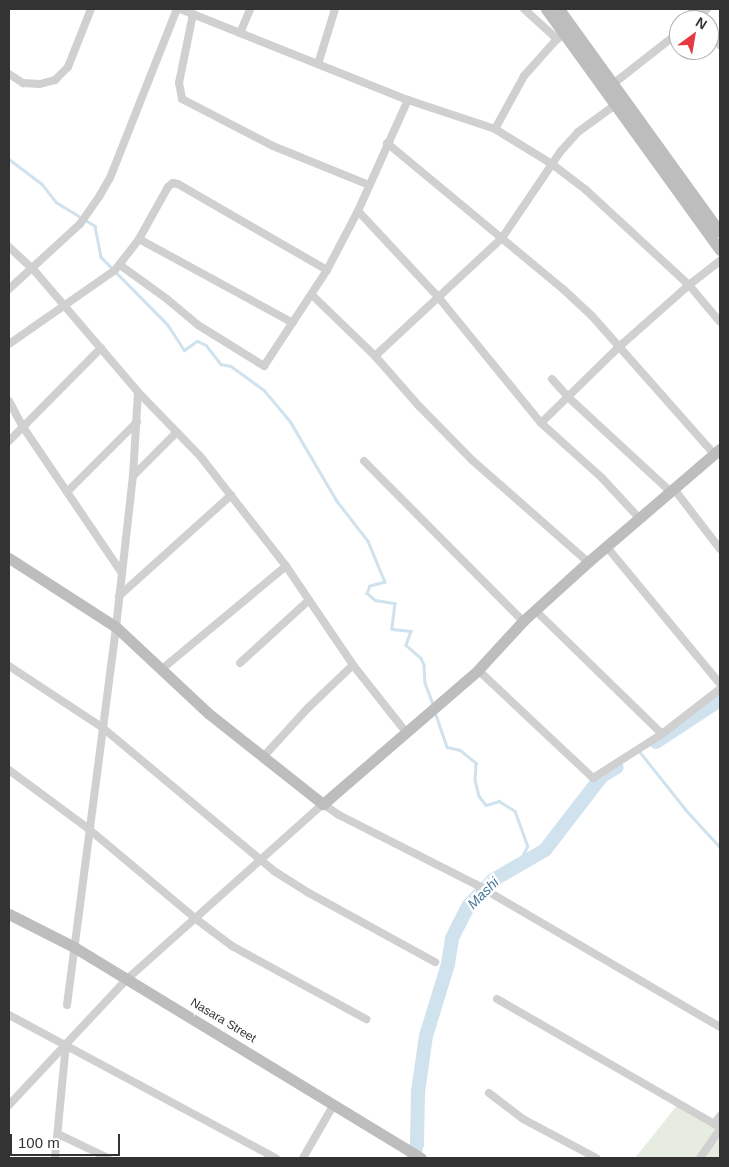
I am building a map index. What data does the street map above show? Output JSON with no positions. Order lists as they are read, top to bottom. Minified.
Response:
{"streets":{"street":["Nasara Street"]},"water":["Mashi"],"scale_bar":"100 m","north":"top right"}
